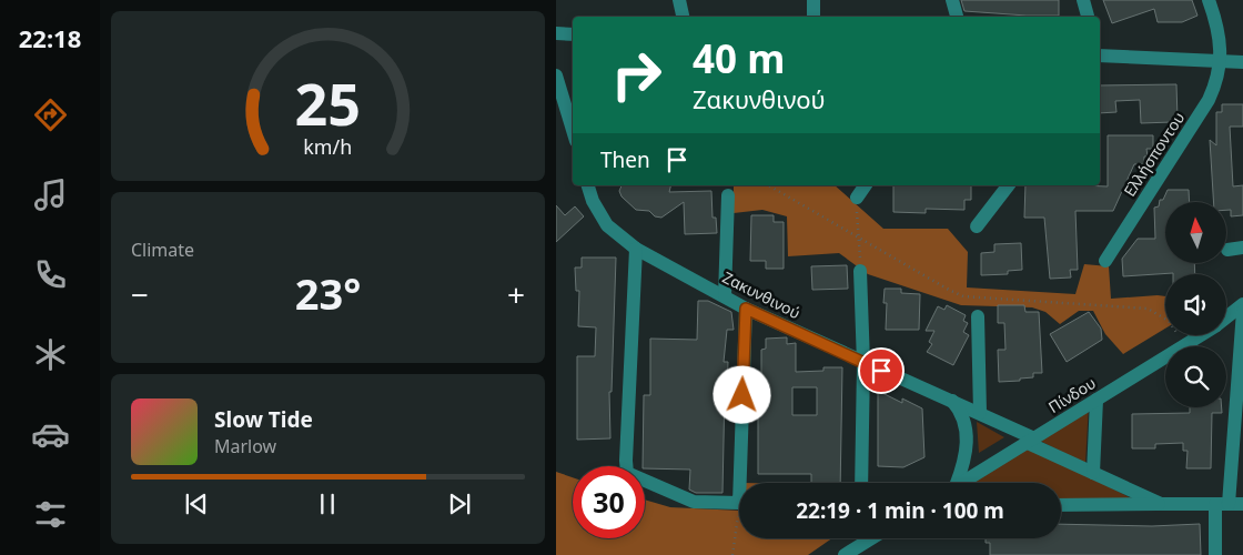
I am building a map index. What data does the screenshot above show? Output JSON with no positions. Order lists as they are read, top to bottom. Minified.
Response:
{"streets":{"street":["Ελλήσποντου","Ζακυνθινού","Πίνδου"]},"crossings":[["Ζακυνθινού","Πίνδου"]],"north":"top","page":{"tabs":"22:18","turn":["40 m","Ζακυνθινού"],"then":"Then","tile":"Climate","heat":["−","23°","+"],"song":["Slow Tide","Marlow"],"limit":"30","trip":"22:19 · 1 min · 100 m","gauge":["25","km/h"]}}
